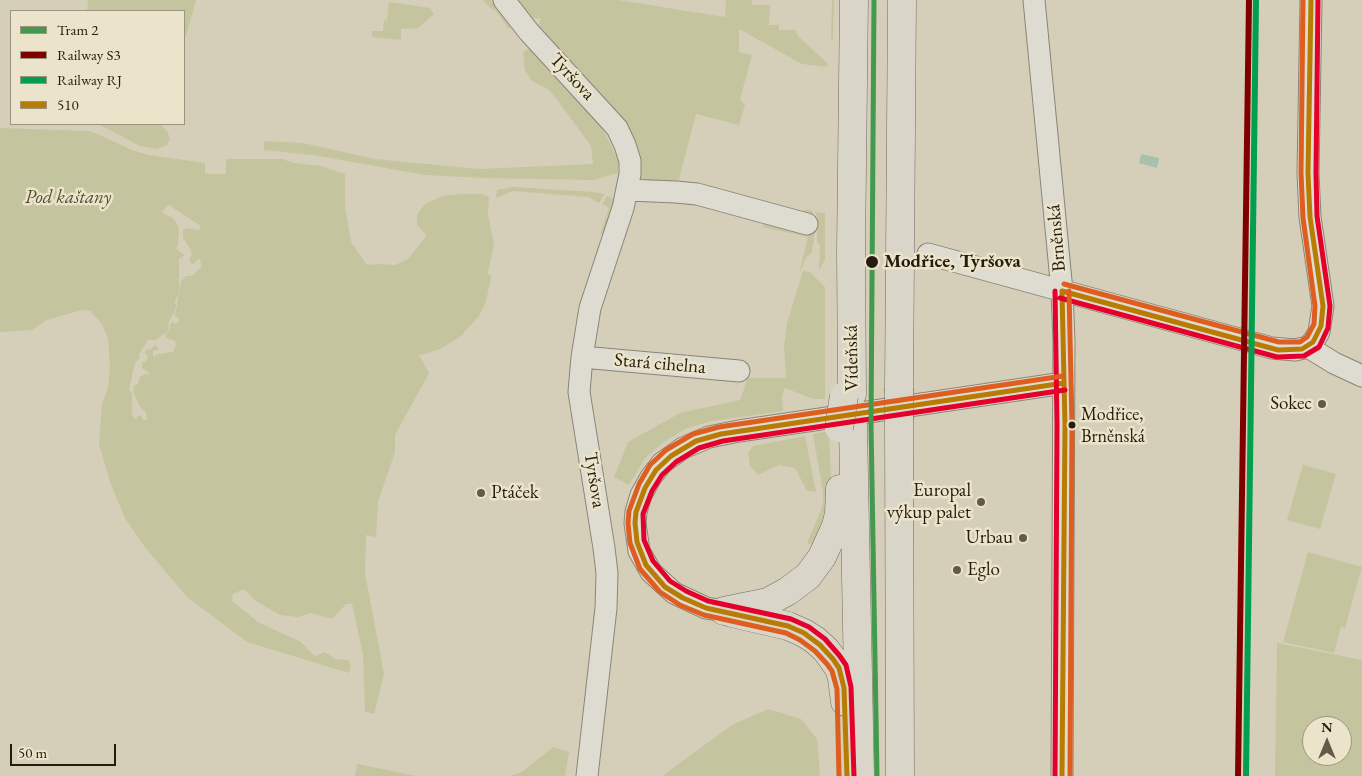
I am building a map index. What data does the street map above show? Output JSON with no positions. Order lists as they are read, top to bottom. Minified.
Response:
{"streets":{"highway":["Vídeňská"],"street":["Tyršova","Brněnská","Stará cihelna"]},"crossings":[["Tyršova","Stará cihelna"]],"parks":["Pod kaštany"],"places":["Modřice, Tyršova","Sokec","Modřice, Brněnská","Ptáček","Europal výkup palet","Urbau","Eglo"],"lines":["tram line 2","rail line S3","rail line RJ","transit line 510"],"legend":["Tram 2","Railway S3","Railway RJ","510"],"scale_bar":"50 m","north":"top"}
